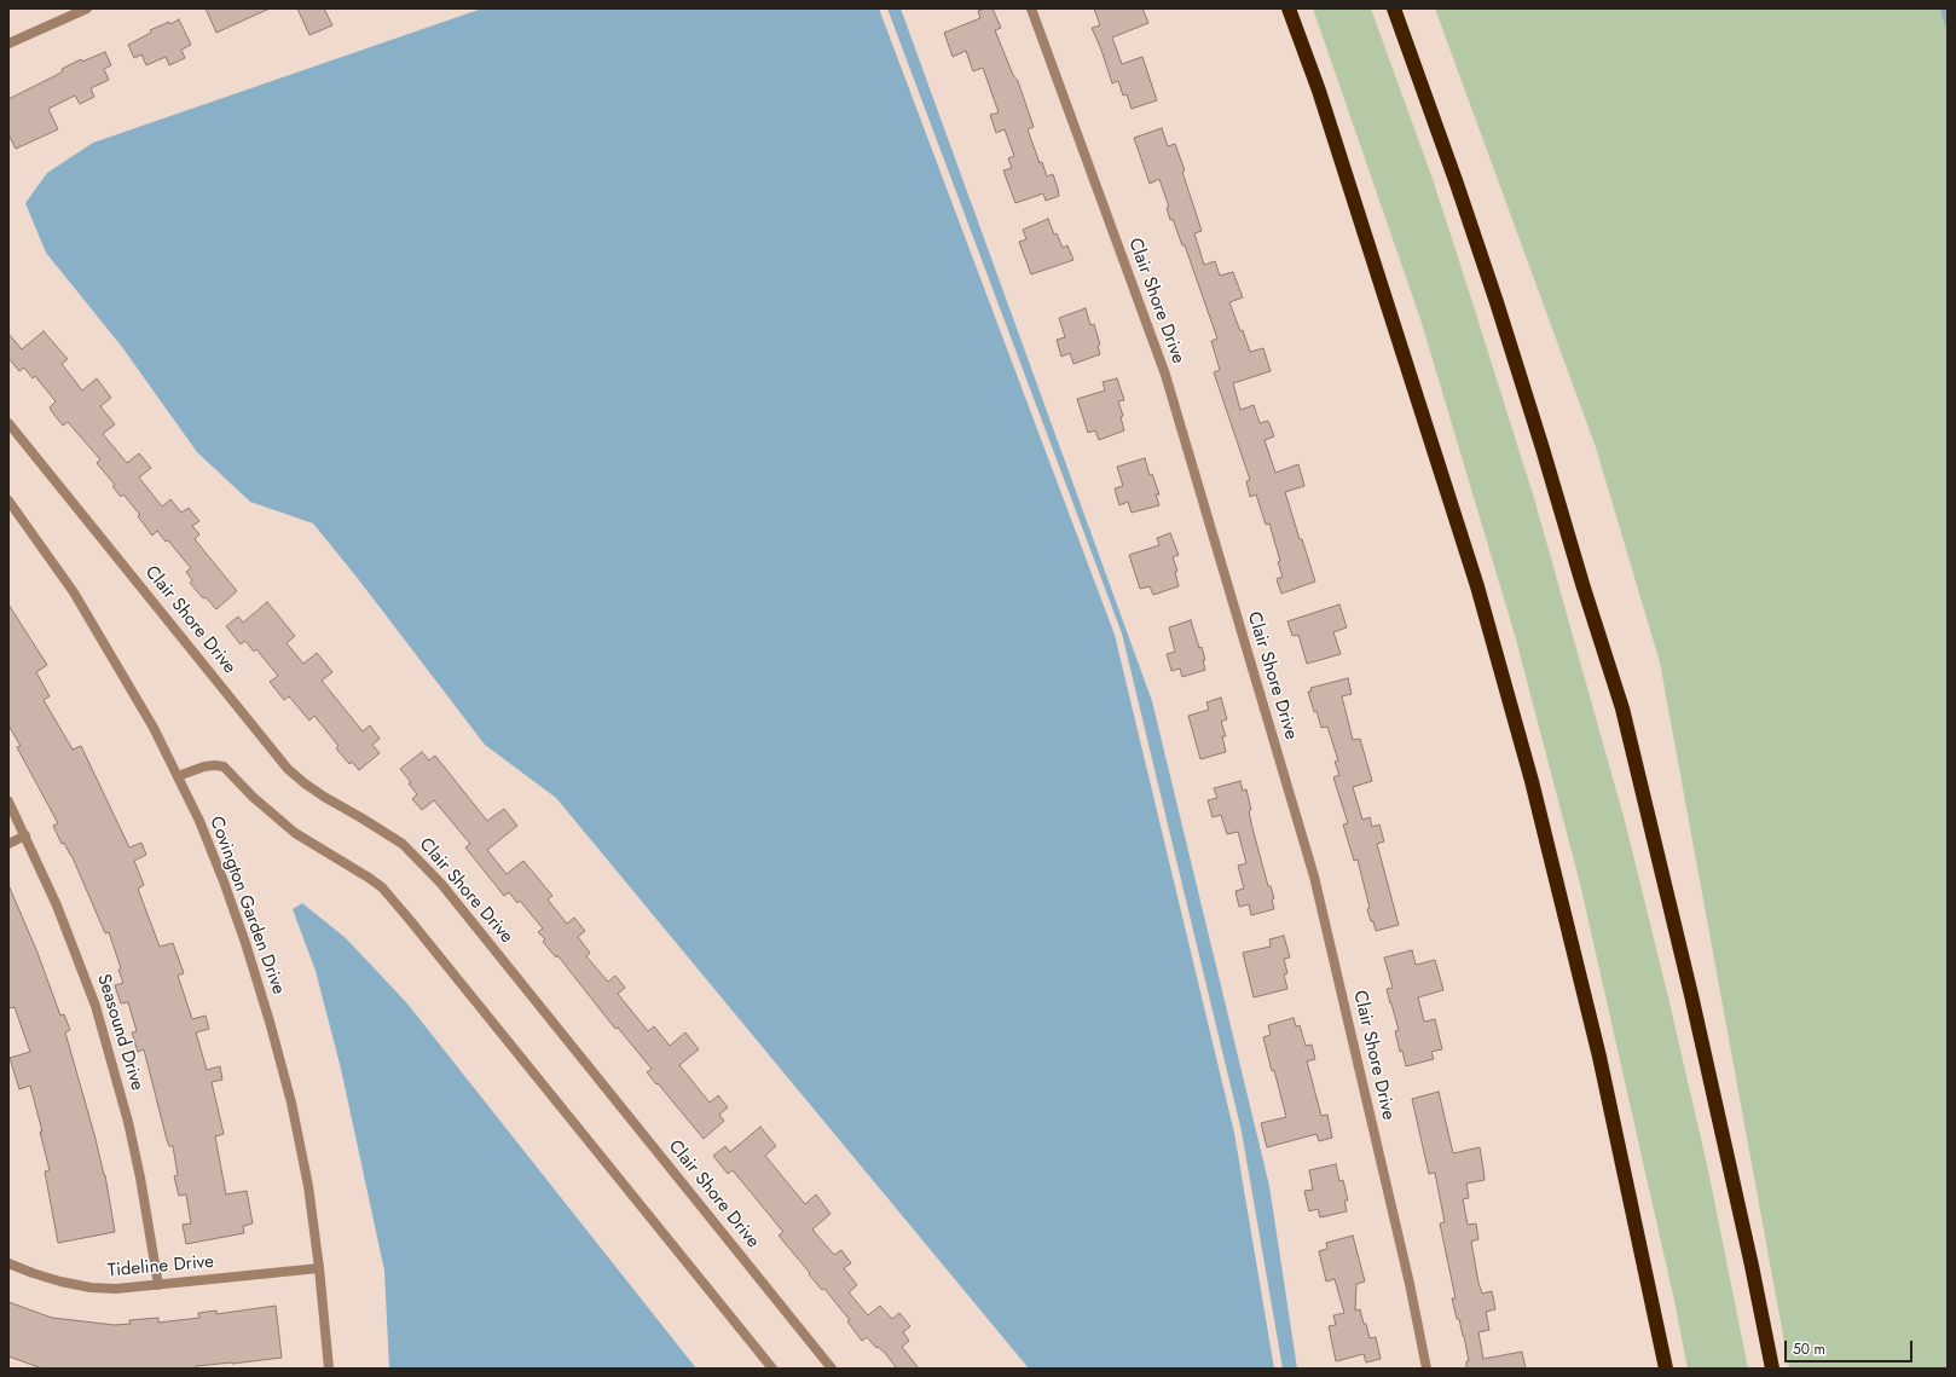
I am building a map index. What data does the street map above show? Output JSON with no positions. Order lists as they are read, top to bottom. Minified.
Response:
{"streets":{"street":["Clair Shore Drive","Covington Garden Drive","Seasound Drive","Tideline Drive"]},"crossings":[["Covington Garden Drive","Tideline Drive"],["Seasound Drive","Tideline Drive"]],"scale_bar":"50 m"}
